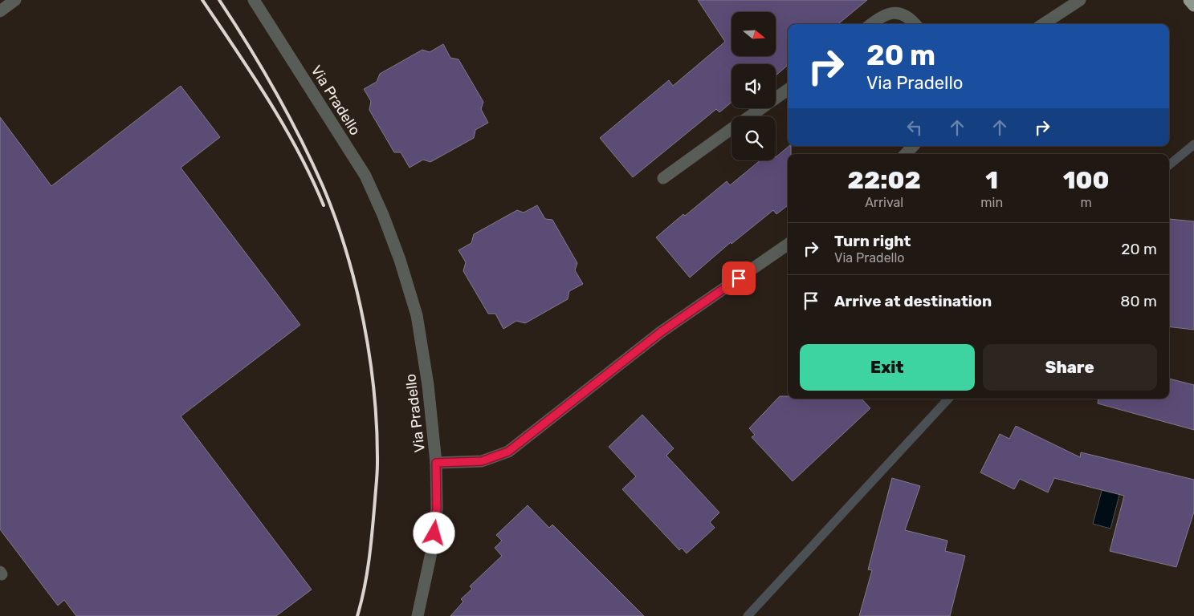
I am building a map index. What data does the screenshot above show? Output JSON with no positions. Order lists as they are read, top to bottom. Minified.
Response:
{"streets":{"street":["Via Pradello"]},"north":"right","page":{"turn":["20 m","Via Pradello"],"eta":["22:02","Arrival","1","min","100","m"],"list":[{"name":"Turn right","note":"Via Pradello","value":"20 m"},{"name":"Arrive at destination","value":"80 m"}],"buttons":["Exit","Share"]}}
